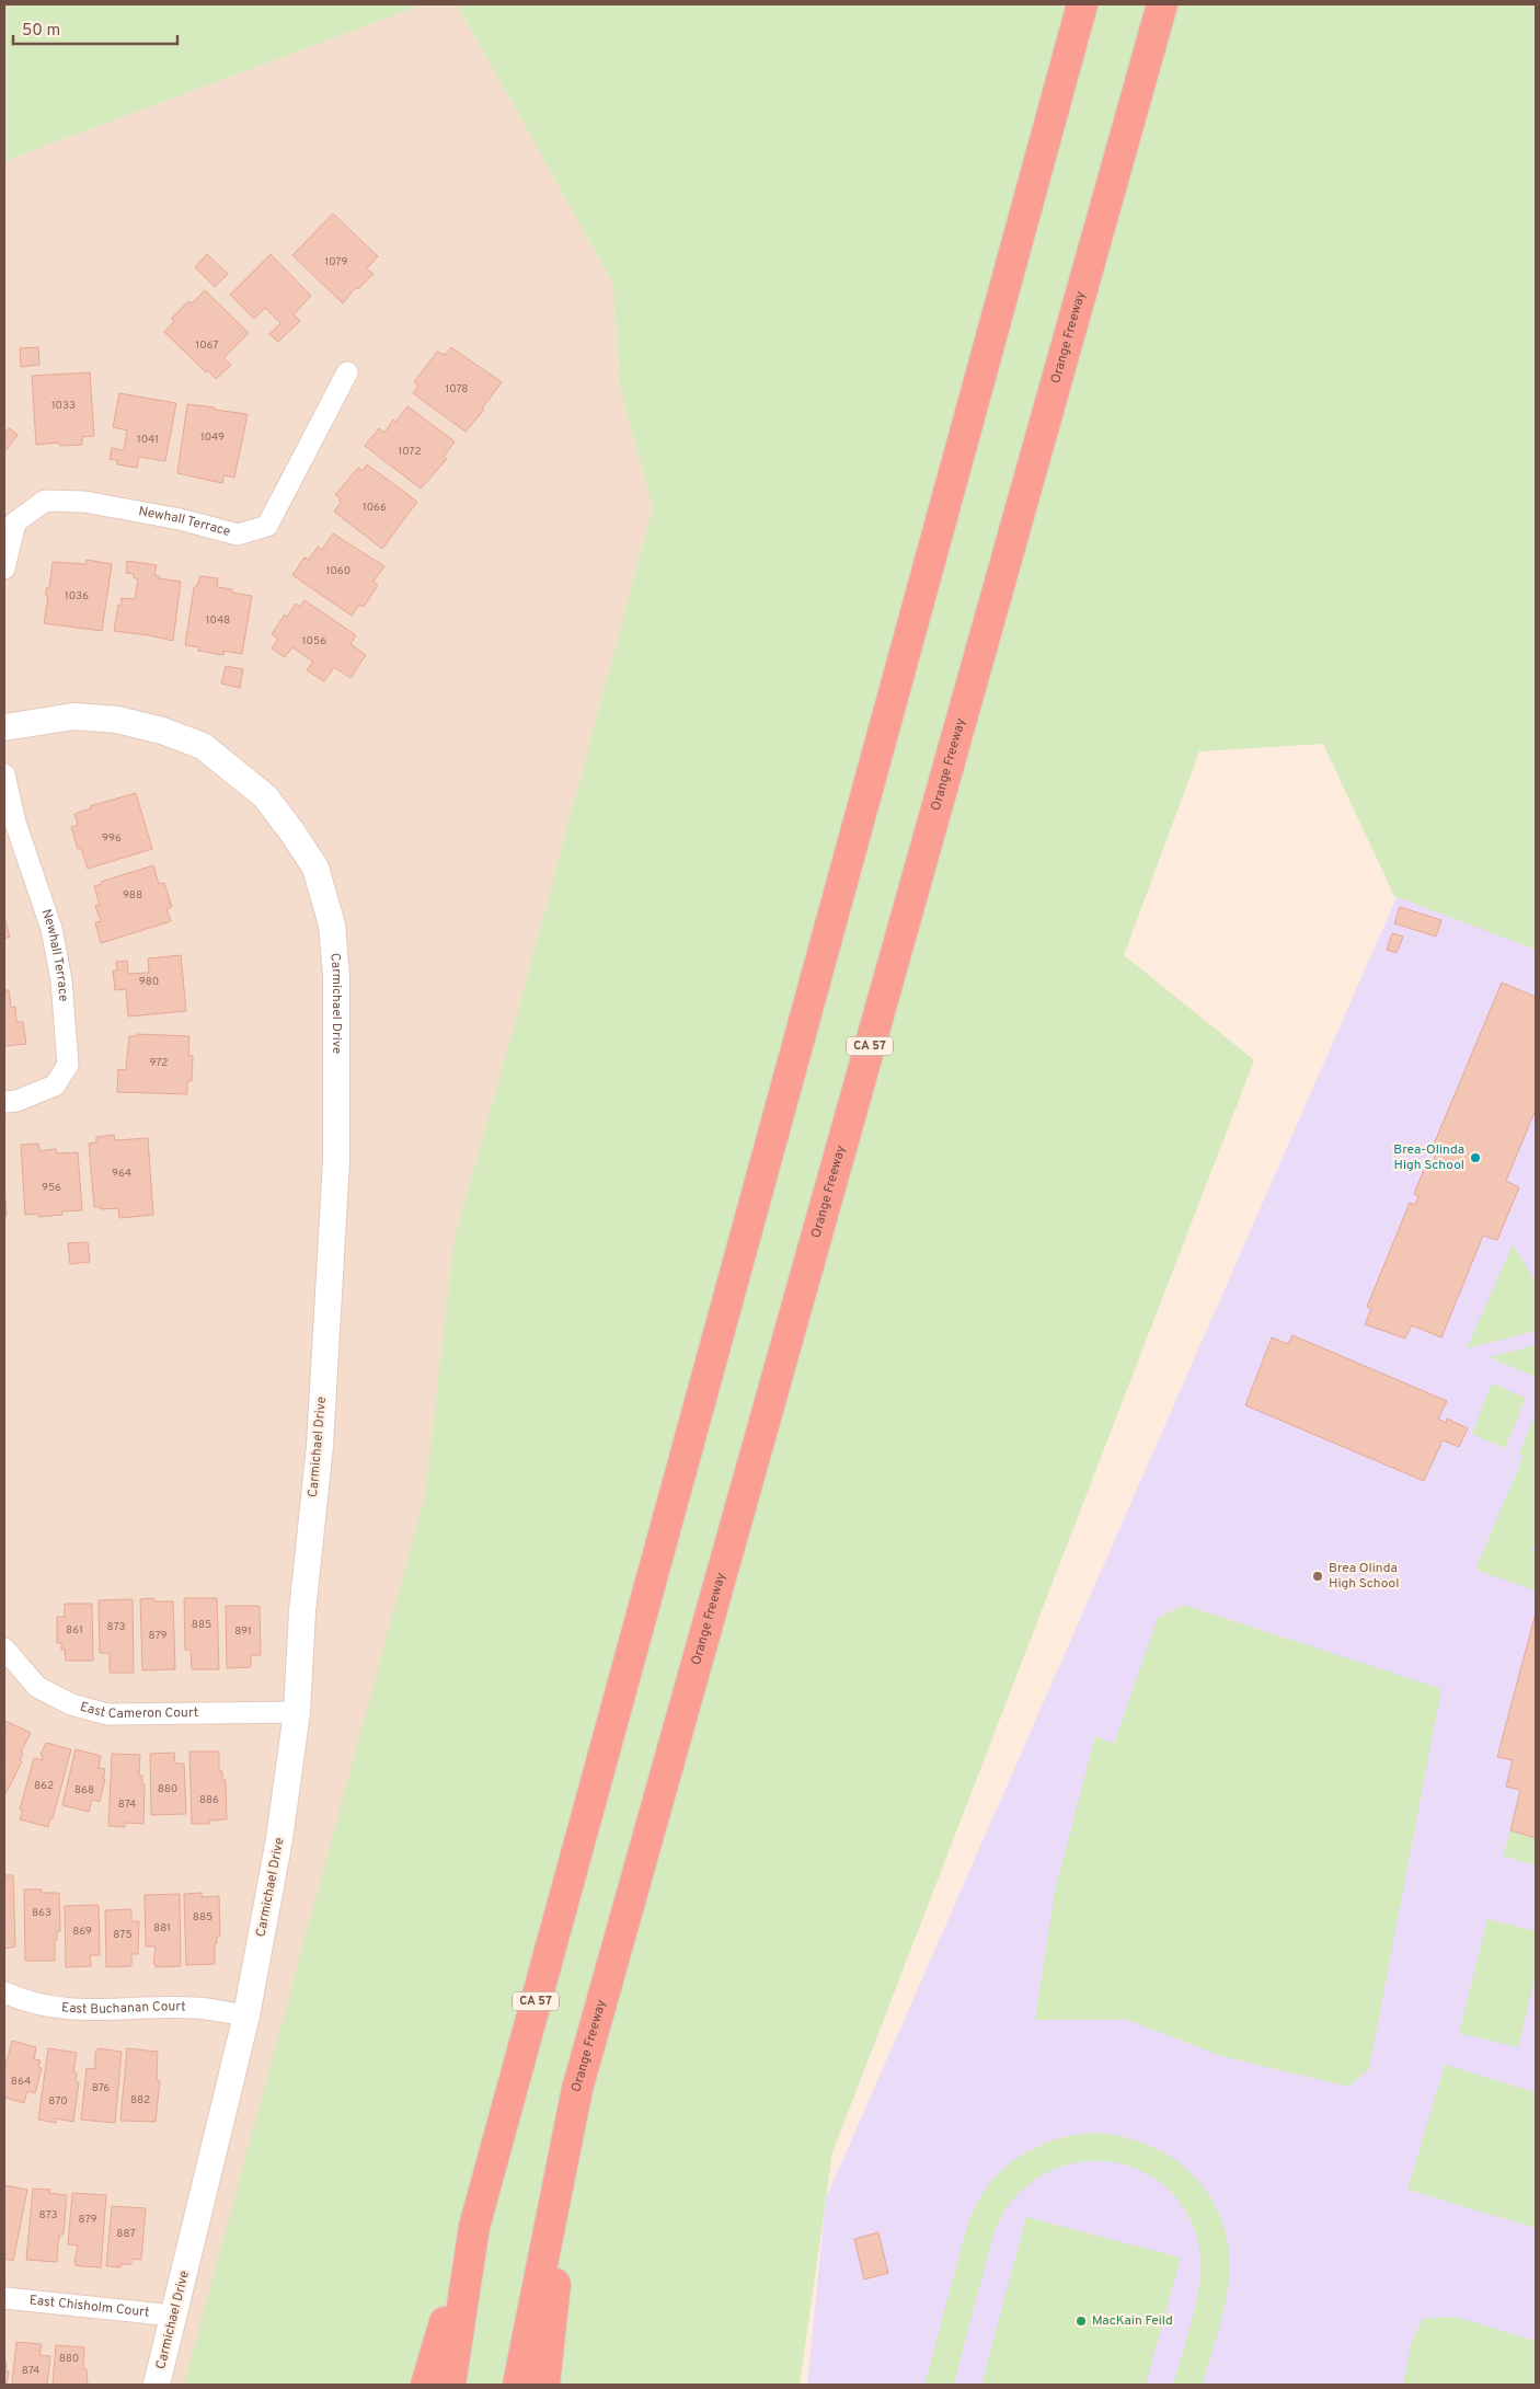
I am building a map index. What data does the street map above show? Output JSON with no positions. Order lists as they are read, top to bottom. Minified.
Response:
{"streets":{"highway":["Orange Freeway","CA 57"],"street":["Newhall Terrace","Carmichael Drive","East Cameron Court","East Buchanan Court","East Chisholm Court"]},"crossings":[["Carmichael Drive","East Cameron Court"],["Carmichael Drive","East Buchanan Court"],["Carmichael Drive","East Chisholm Court"]],"places":["Brea-Olinda High School","Brea Olinda High School","MacKain Feild"],"house_numbers":["1079","1067","1078","1033","1049","1041","1072","1066","1060","1036","1048","1056","996","988","980","972","964","956","885","873","861","891","879","862","880","868","886","874","863","885","881","869","875","864","876","882","870","873","879","887","880","874"],"scale_bar":"50 m"}
